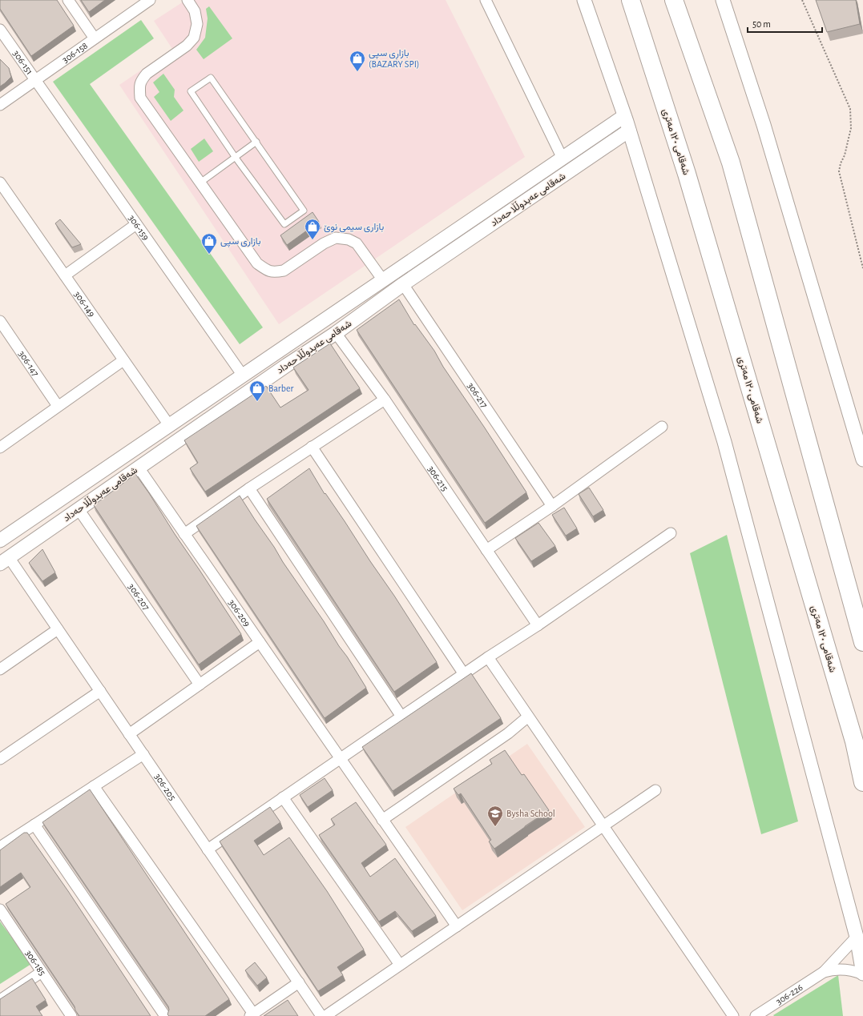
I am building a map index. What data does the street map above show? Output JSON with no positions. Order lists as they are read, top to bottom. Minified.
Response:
{"streets":{"highway":["شەقامی ١٢٠ مەتری"],"street":["306-158","306-151","شەقامی عەبدوڵڵا حەداد","306-159","306-149","306-147","306-217","306-215","306-207","306-209","306-205","306-185","306-226"]},"crossings":[["306-158","306-151"],["306-158","306-159"],["306-151","306-159"],["شەقامی عەبدوڵڵا حەداد","306-159"],["شەقامی عەبدوڵڵا حەداد","306-149"],["شەقامی عەبدوڵڵا حەداد","306-217"],["شەقامی عەبدوڵڵا حەداد","306-215"],["شەقامی عەبدوڵڵا حەداد","306-207"],["شەقامی عەبدوڵڵا حەداد","306-209"],["شەقامی عەبدوڵڵا حەداد","306-205"]],"places":{"shop":["بازاڕی سپی (BAZARY SPI)","بازاری سیمی نوێ","بازاری سپی","Barber"],"school or university":["Bysha School"]},"scale_bar":"50 m"}
